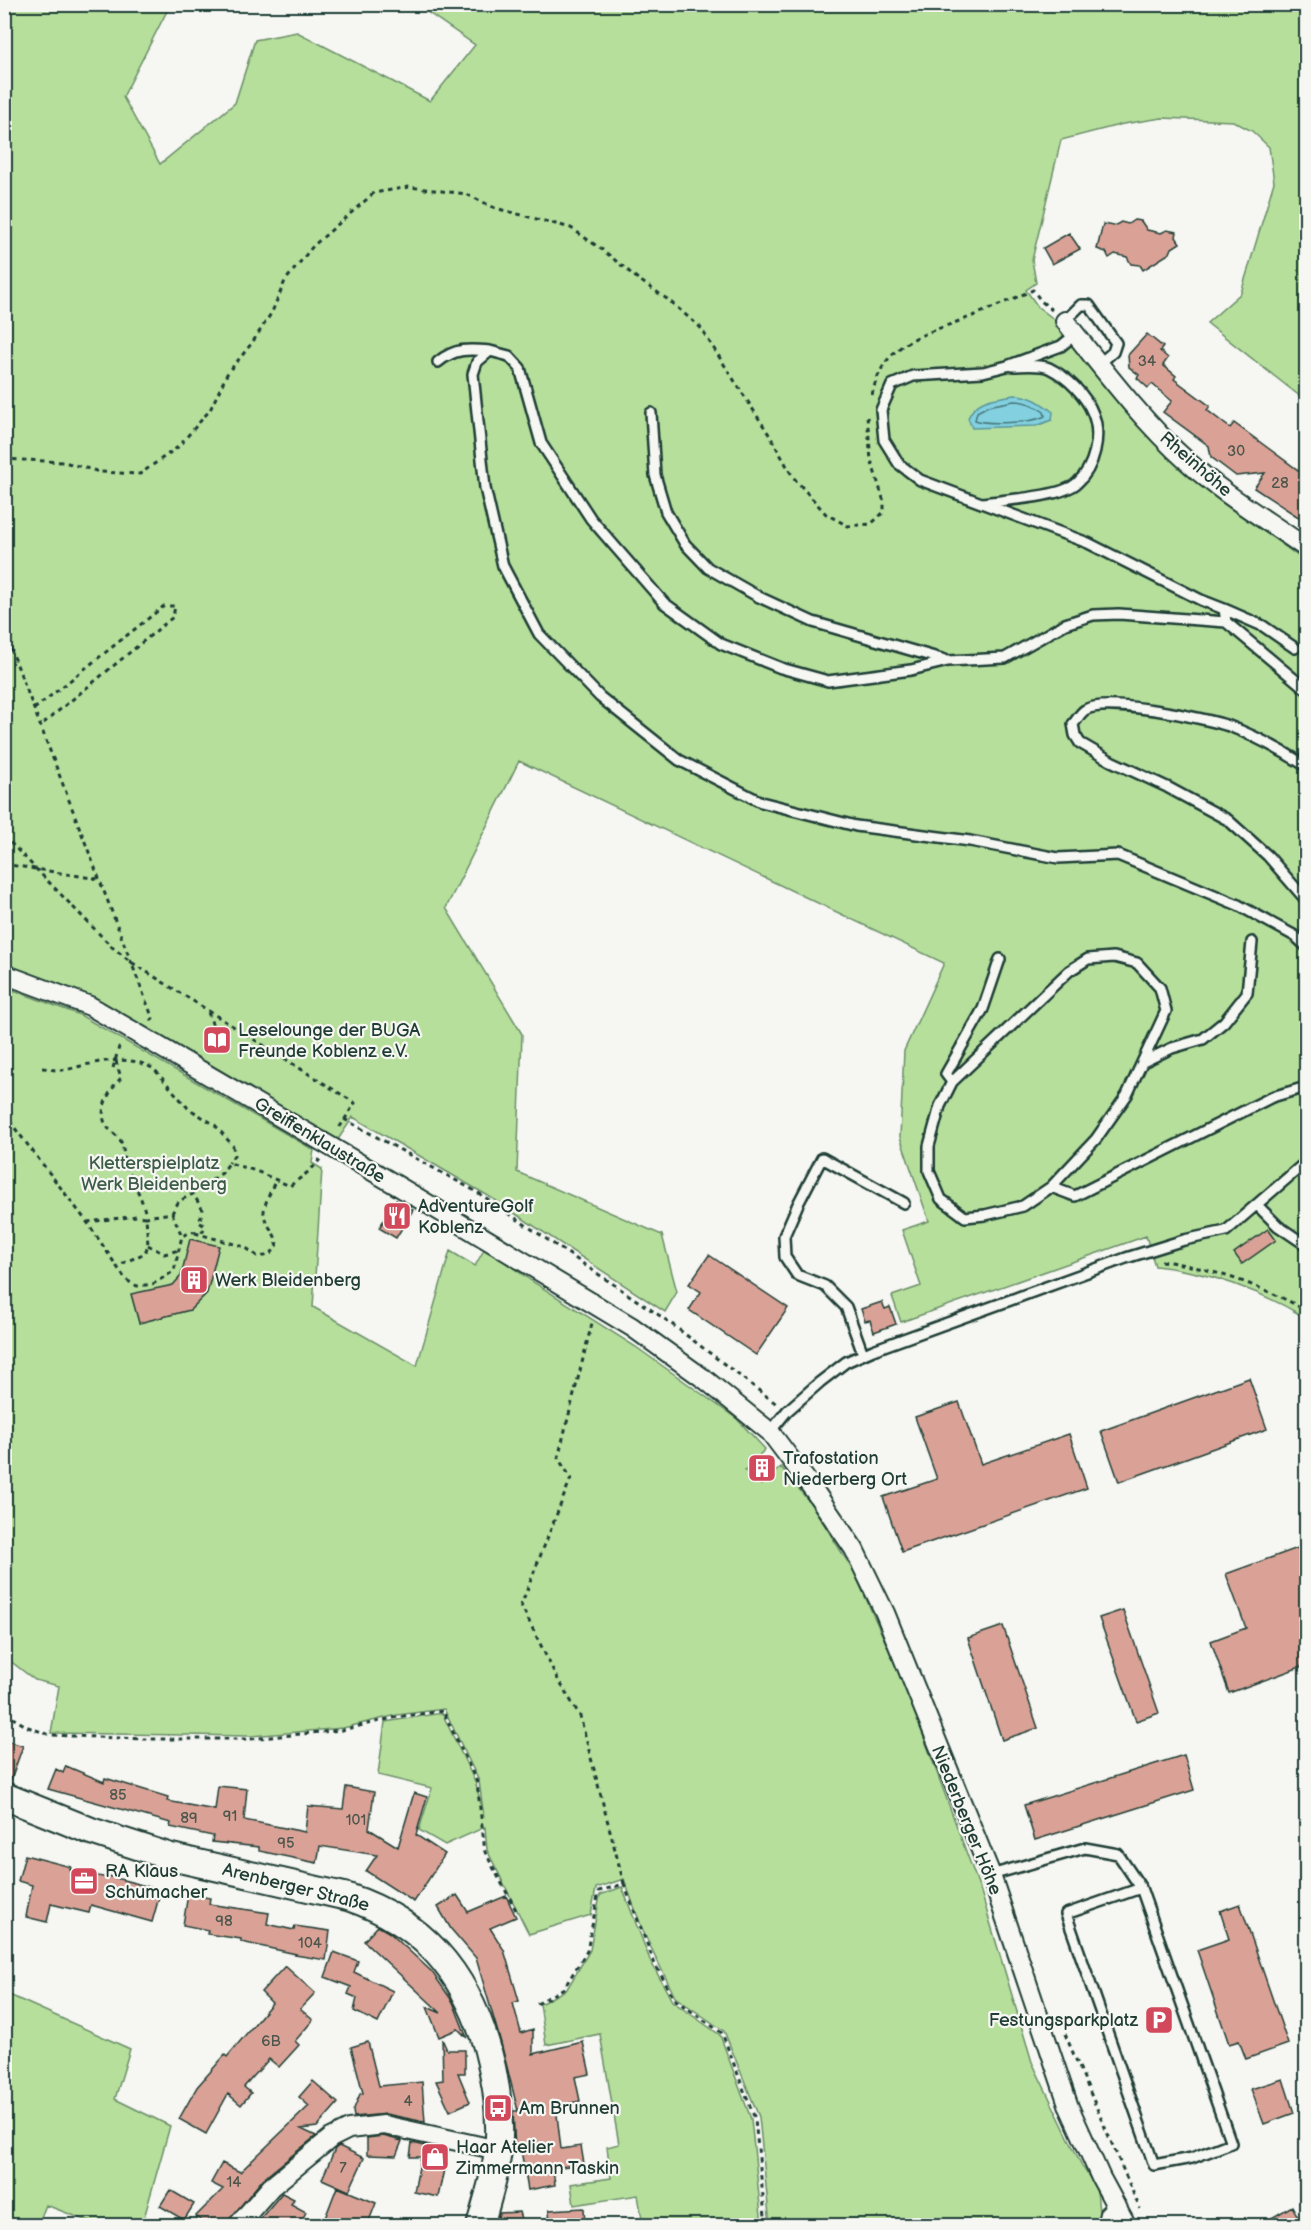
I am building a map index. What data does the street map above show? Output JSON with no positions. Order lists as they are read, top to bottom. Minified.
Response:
{"streets":{"main road":["Arenberger Straße"],"street":["Rheinhöhe","Greiffenklaustraße","Niederberger Höhe"]},"crossings":[["Greiffenklaustraße","Niederberger Höhe"]],"parks":["Kletterspielplatz Werk Bleidenberg"],"places":{"library":["Leselounge der BUGA Freunde Koblenz e.V."],"restaurant":["AdventureGolf Koblenz"],"building":["Werk Bleidenberg","Trafostation Niederberg Ort"],"office":["RA Klaus Schumacher"],"parking":["Festungsparkplatz"],"bus stop":["Am Brunnen"],"shop":["Haar Atelier Zimmermann Taskin"]},"house_numbers":["34","30","28","85","91","89","101","95","98","104","6B","4","7","14"]}
